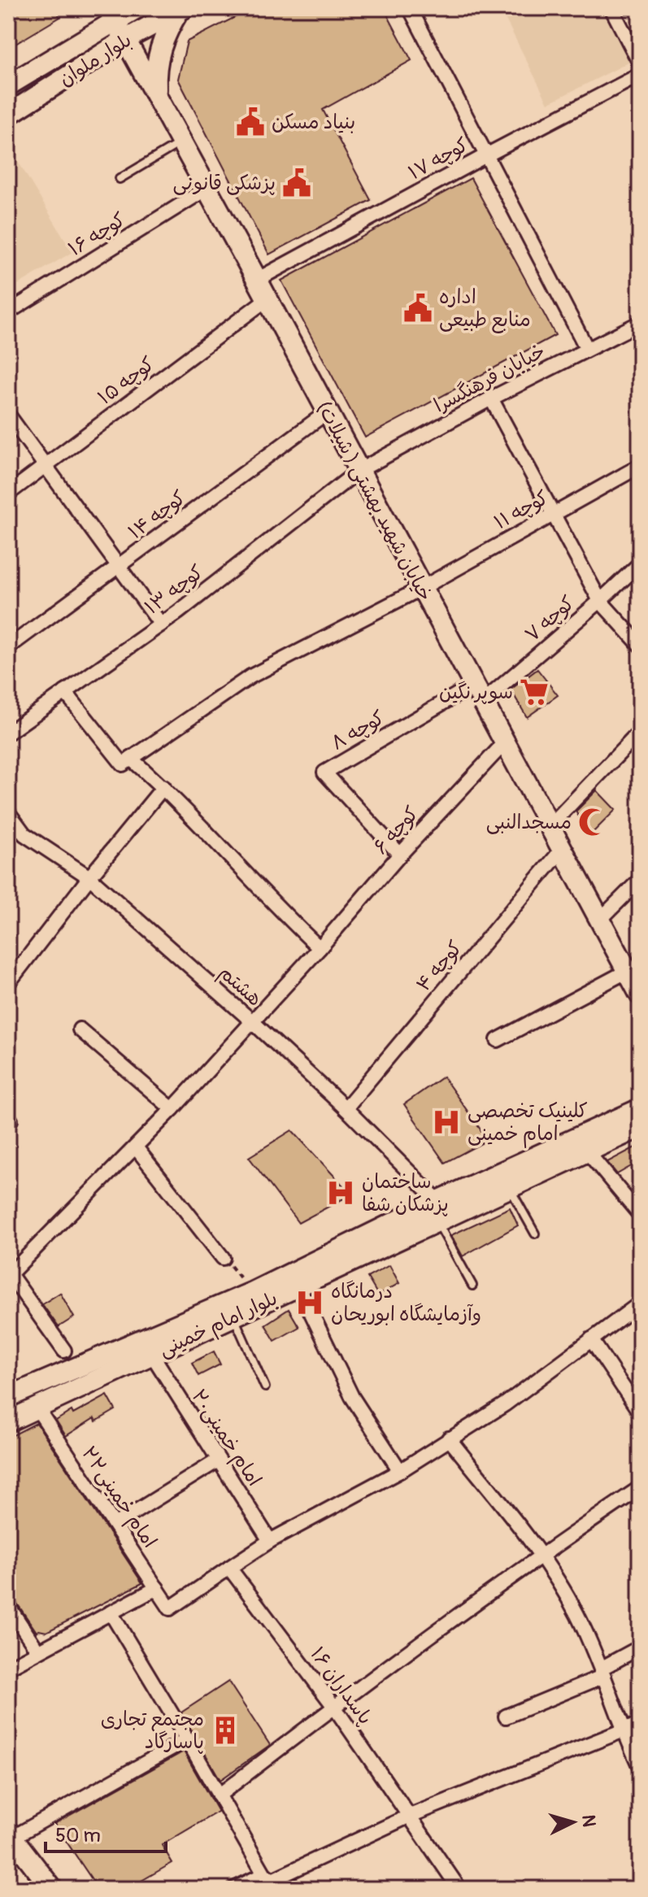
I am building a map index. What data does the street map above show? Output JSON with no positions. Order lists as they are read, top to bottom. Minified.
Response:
{"streets":{"main road":["بلوار ملوان","خیابان شهید بهشتی ( شیلات)","بلوار امام خمینی"],"street":["کوچه ۱۷","کوچه ۱۶","خیابان فرهنگسرا","کوچه ۱۵","کوچه ۱۱","کوچه ۱۴","کوچه ۱۳","کوچه ۷","کوچه ۸","کوچه ۶","کوچه ۴","هشتم","امام خمینی۲۰","امام خمینی۲۲","پاسداران ۱۶"]},"crossings":[["بلوار ملوان","خیابان شهید بهشتی ( شیلات)"],["کوچه ۱۷","خیابان شهید بهشتی ( شیلات)"],["کوچه ۱۶","خیابان شهید بهشتی ( شیلات)"],["خیابان فرهنگسرا","خیابان شهید بهشتی ( شیلات)"],["خیابان فرهنگسرا","کوچه ۱۳"],["کوچه ۱۵","خیابان شهید بهشتی ( شیلات)"],["خیابان شهید بهشتی ( شیلات)","کوچه ۱۱"],["خیابان شهید بهشتی ( شیلات)","کوچه ۱۴"],["خیابان شهید بهشتی ( شیلات)","کوچه ۱۳"],["خیابان شهید بهشتی ( شیلات)","کوچه ۷"],["خیابان شهید بهشتی ( شیلات)","کوچه ۸"],["خیابان شهید بهشتی ( شیلات)","کوچه ۶"],["خیابان شهید بهشتی ( شیلات)","کوچه ۴"],["کوچه ۷","کوچه ۸"],["کوچه ۸","کوچه ۶"],["کوچه ۶","هشتم"],["کوچه ۴","هشتم"],["هشتم","بلوار امام خمینی"],["بلوار امام خمینی","امام خمینی۲۰"],["بلوار امام خمینی","امام خمینی۲۲"],["امام خمینی۲۲","پاسداران ۱۶"]],"places":{"public building":["بنیاد مسکن","پزشکی قانونی","اداره منابع طبیعی"],"supermarket":["سوپر نگین"],"mosque":["مسجدالنبی"],"hospital":["کلینیک تخصصی امام خمینی","ساختمان پزشکان شفا","درمانگاه وآزمایشگاه ابوریحان"],"building":["مجتمع تجاری پاسارگاد"]},"scale_bar":"50 m","north":"right"}
